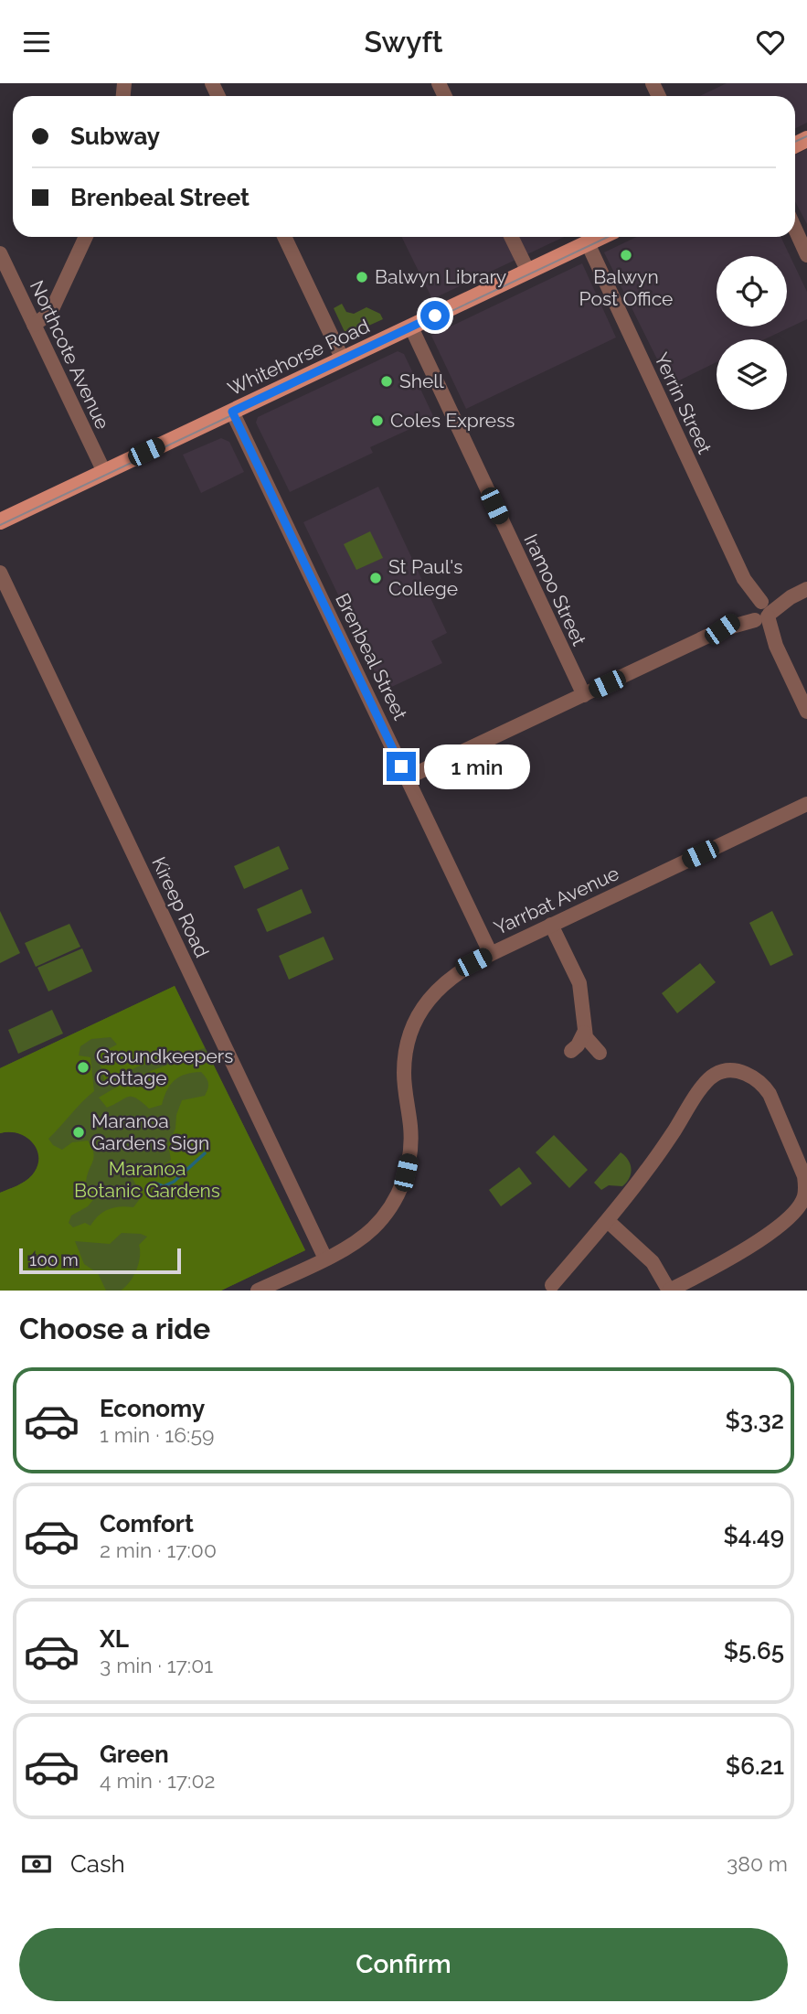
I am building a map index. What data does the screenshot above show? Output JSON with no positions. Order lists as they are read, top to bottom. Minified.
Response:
{"streets":{"main road":["Whitehorse Road"],"street":["Northcote Avenue","Yerrin Street","Iramoo Street","Brenbeal Street","Yarrbat Avenue","Kireep Road"]},"crossings":[["Northcote Avenue","Whitehorse Road"],["Whitehorse Road","Yerrin Street"],["Whitehorse Road","Iramoo Street"],["Whitehorse Road","Brenbeal Street"],["Brenbeal Street","Yarrbat Avenue"],["Yarrbat Avenue","Kireep Road"]],"parks":["Maranoa Botanic Gardens"],"places":["Balwyn Post Office","Balwyn Library","Shell","Coles Express","St Paul's College","Groundkeepers Cottage","Maranoa Gardens Sign"],"scale_bar":"100 m","page":{"header":"Swyft","banner":["Subway","Brenbeal Street"],"bubble":"1 min","scale":"100 m","heading":"Choose a ride","list":[{"name":"Economy","note":"1 min · 16:59","value":"$3.32"},{"name":"Comfort","note":"2 min · 17:00","value":"$4.49"},{"name":"XL","note":"3 min · 17:01","value":"$5.65"},{"name":"Green","note":"4 min · 17:02","value":"$6.21"}],"pay":["Cash","380 m"],"buttons":"Confirm"}}
